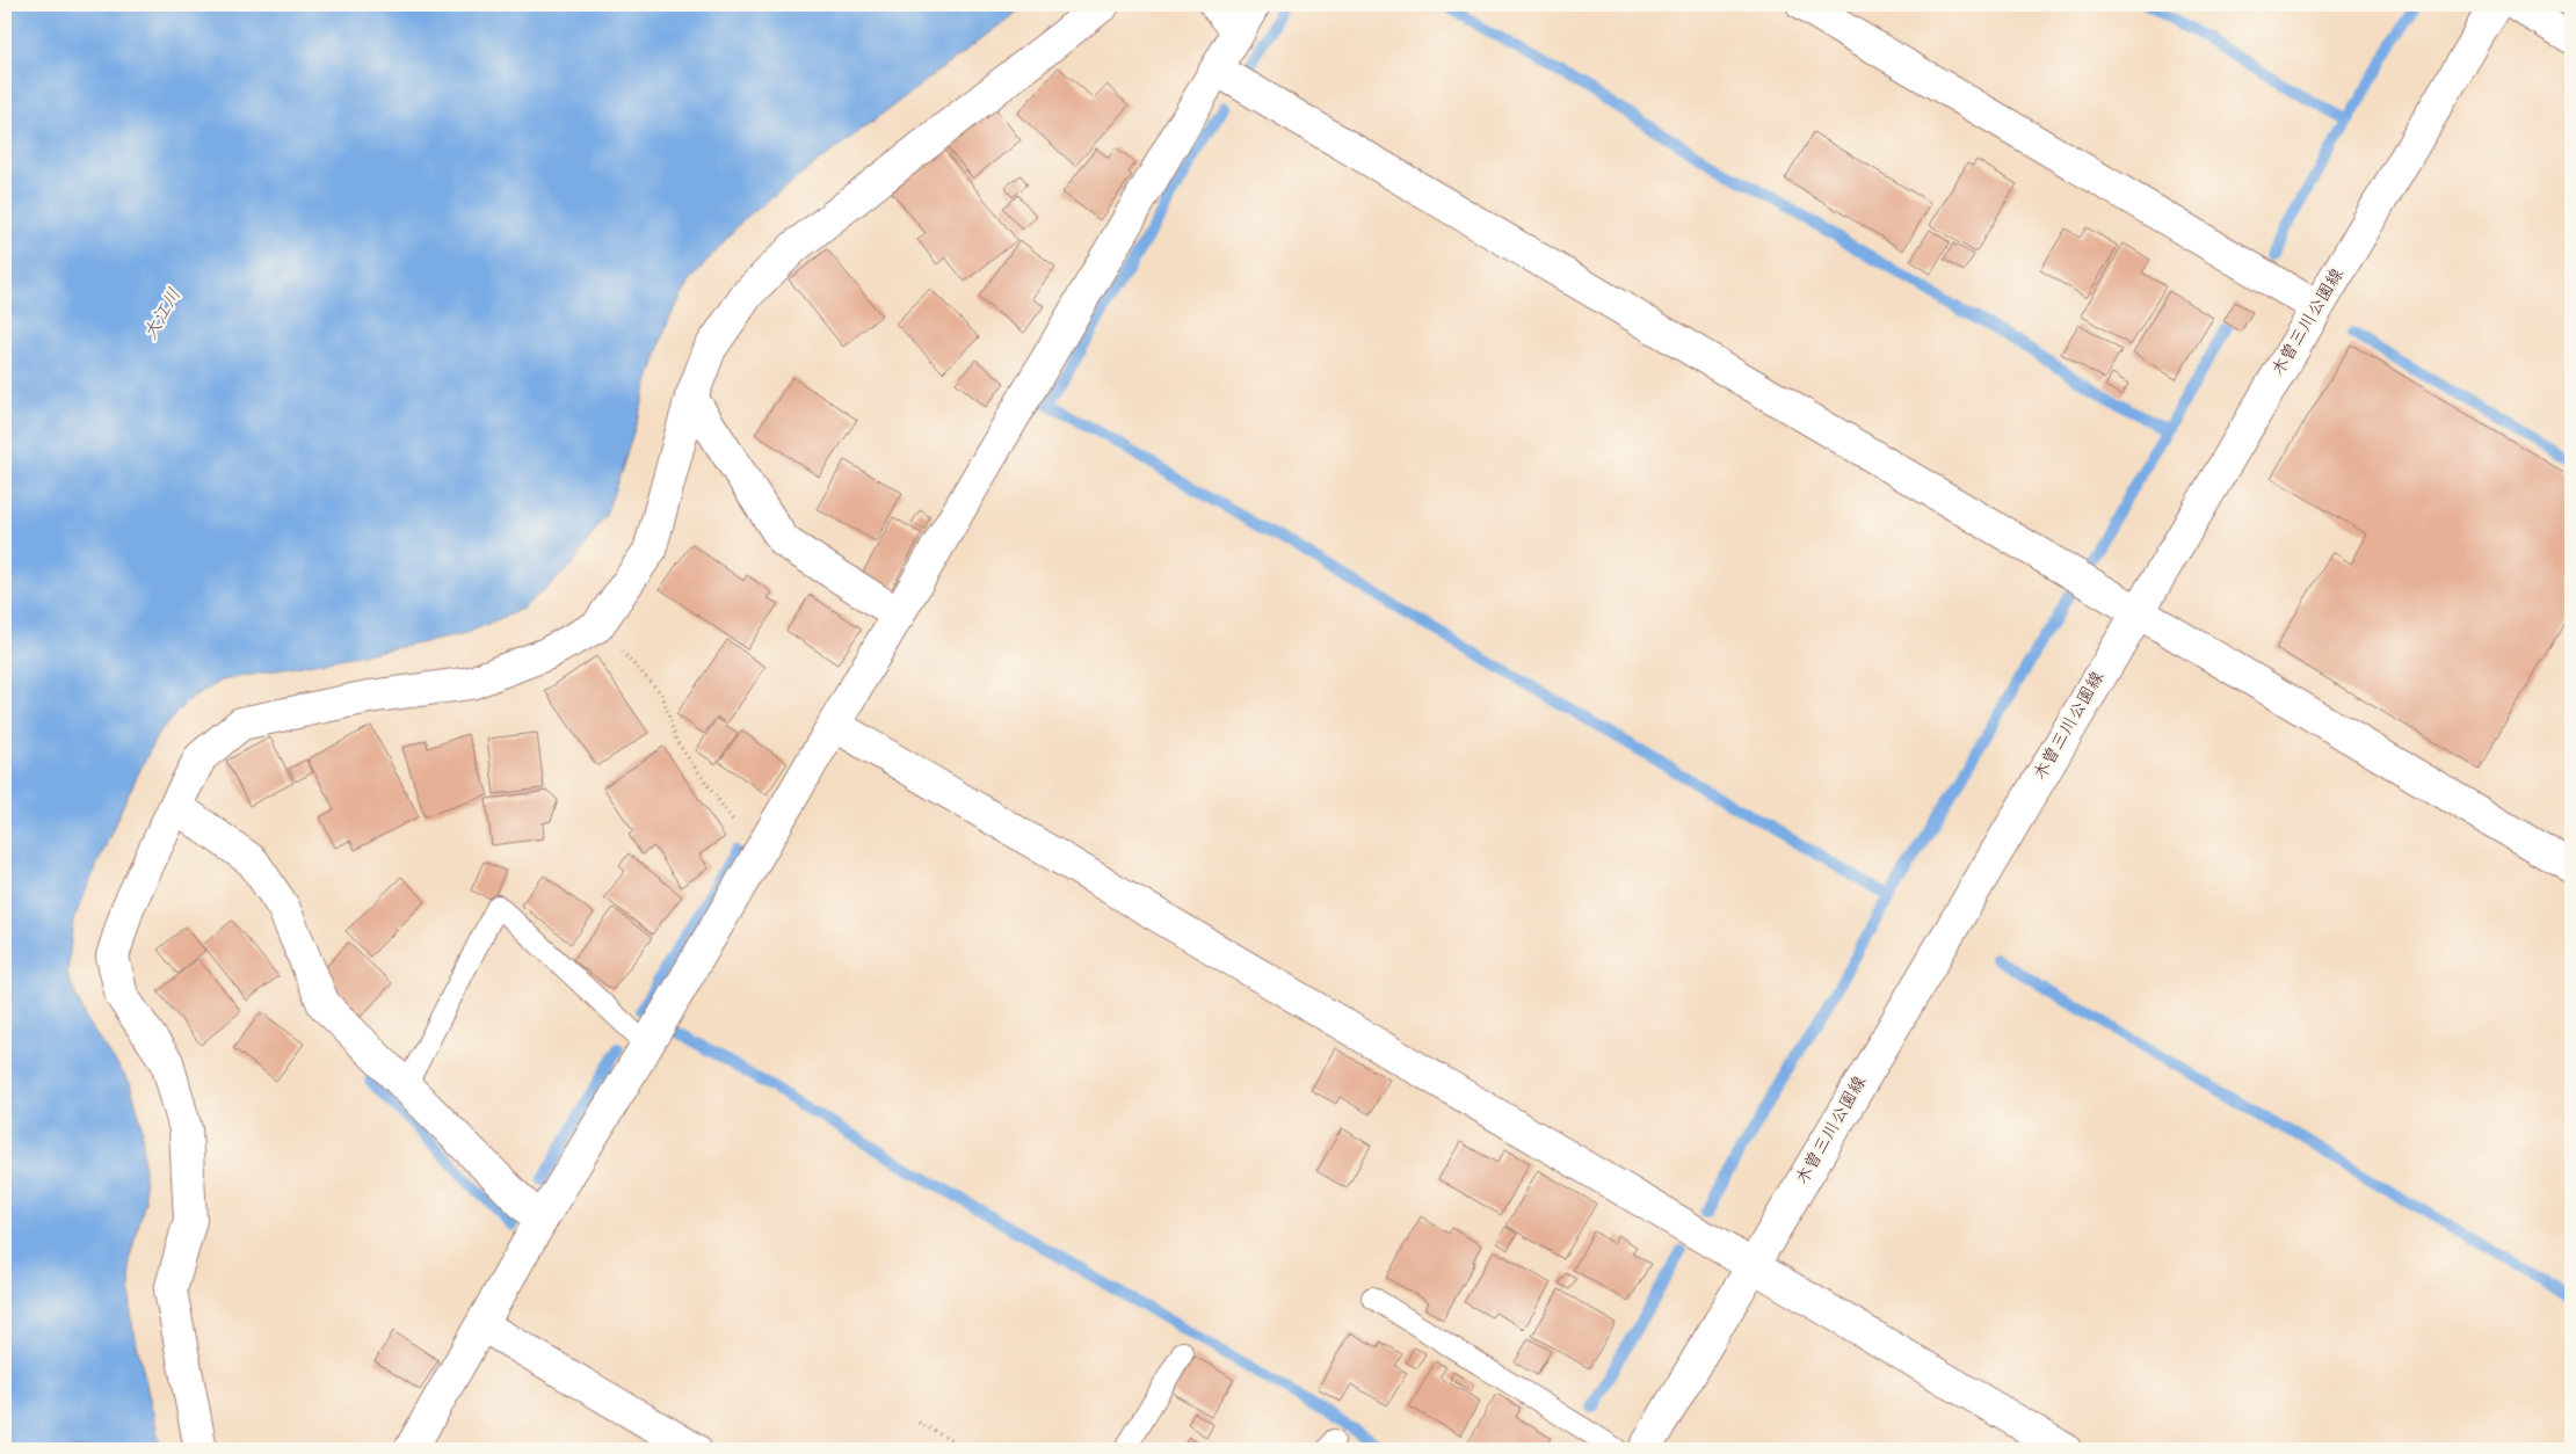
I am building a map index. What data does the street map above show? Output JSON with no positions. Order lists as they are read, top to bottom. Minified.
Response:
{"streets":{"street":["木曽三川公園線"]},"water":["大江川"]}
